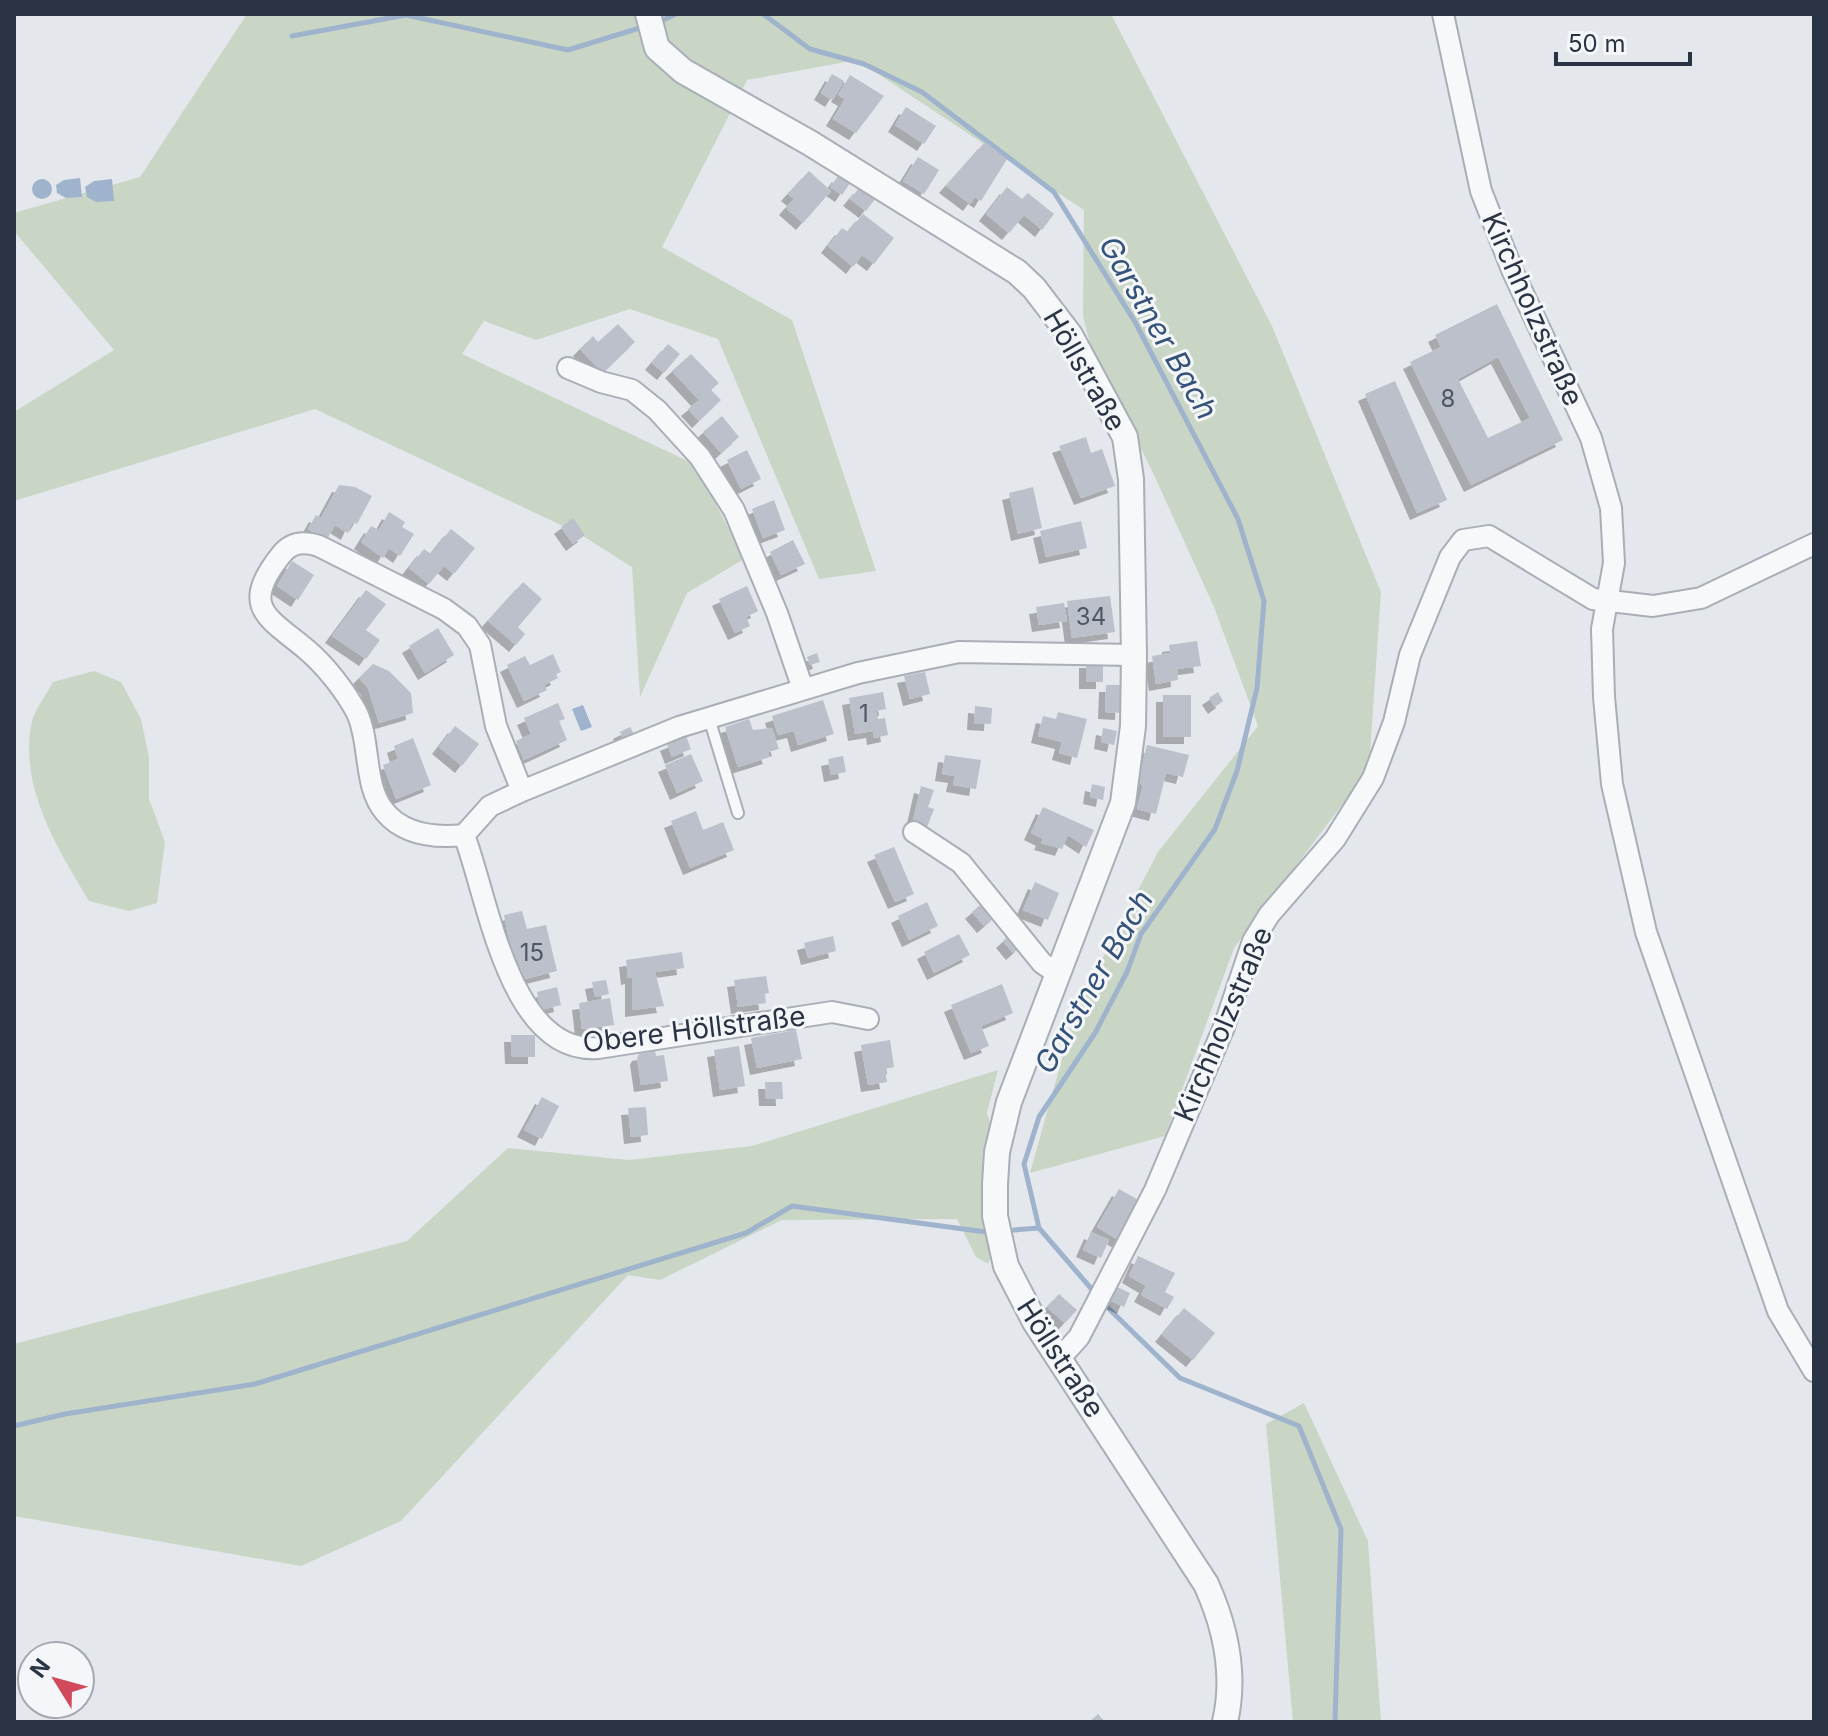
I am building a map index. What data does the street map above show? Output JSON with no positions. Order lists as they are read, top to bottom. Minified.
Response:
{"streets":{"street":["Kirchholzstraße","Höllstraße","Obere Höllstraße"]},"crossings":[["Kirchholzstraße","Höllstraße"]],"water":["Garstner Bach"],"house_numbers":["8","34","1","15"],"scale_bar":"50 m","north":"top left"}
